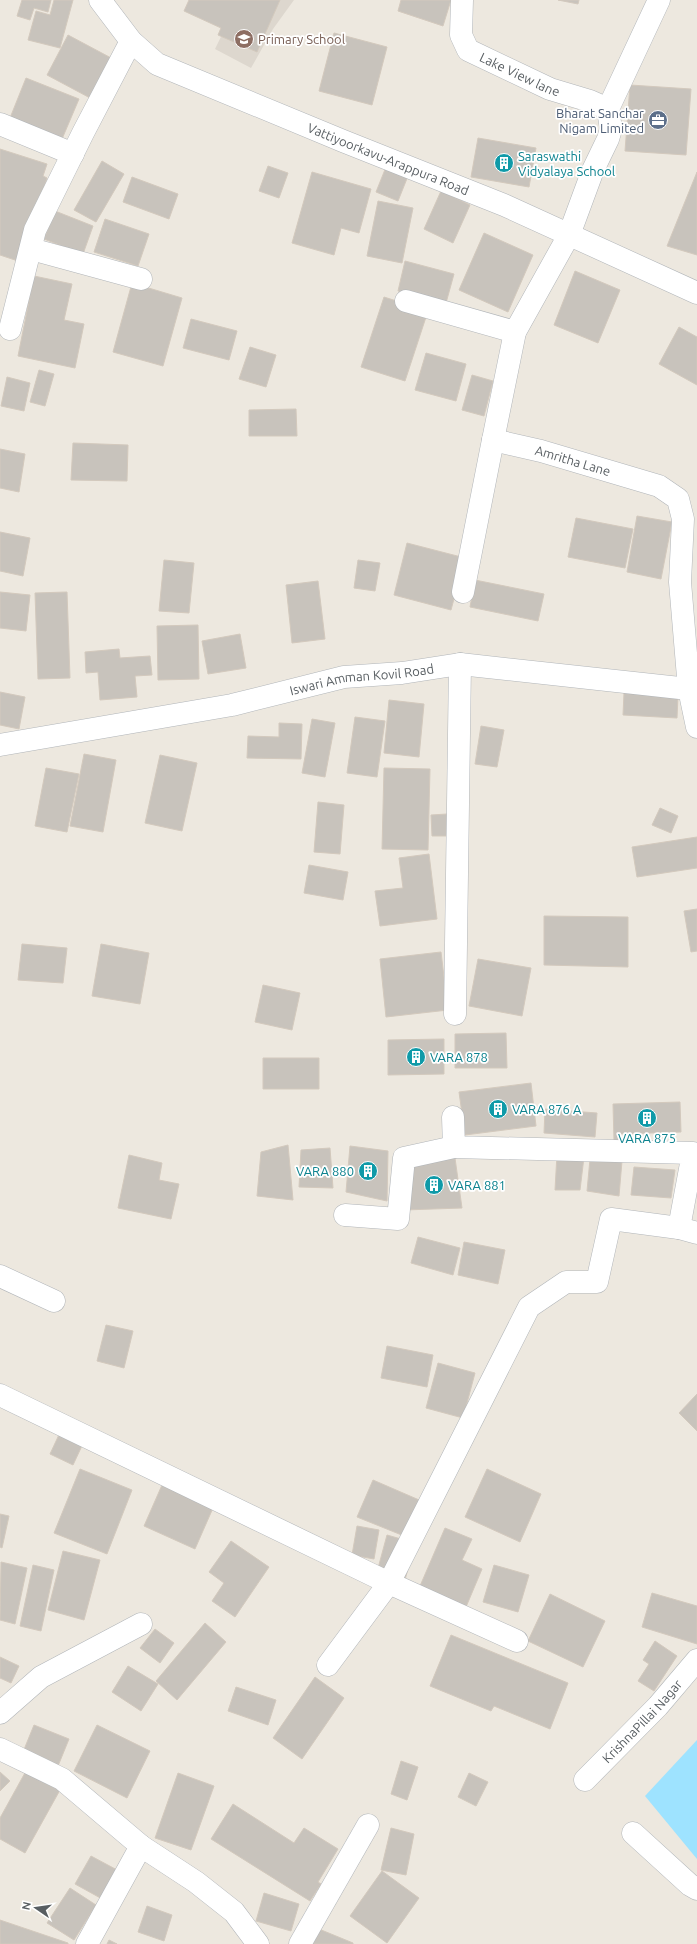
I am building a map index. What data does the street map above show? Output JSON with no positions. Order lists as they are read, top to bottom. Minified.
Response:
{"streets":{"street":["Lake View lane","Vattiyoorkavu-Arappura Road","Amritha Lane","Iswari Amman Kovil Road","KrishnaPillai Nagar"]},"crossings":[["Amritha Lane","Iswari Amman Kovil Road"]],"places":{"school or university":["Primary School"],"office":["Bharat Sanchar Nigam Limited"],"building":["Saraswathi Vidyalaya School","VARA 878","VARA 876 A","VARA 875","VARA 880","VARA 881"]},"north":"left"}
